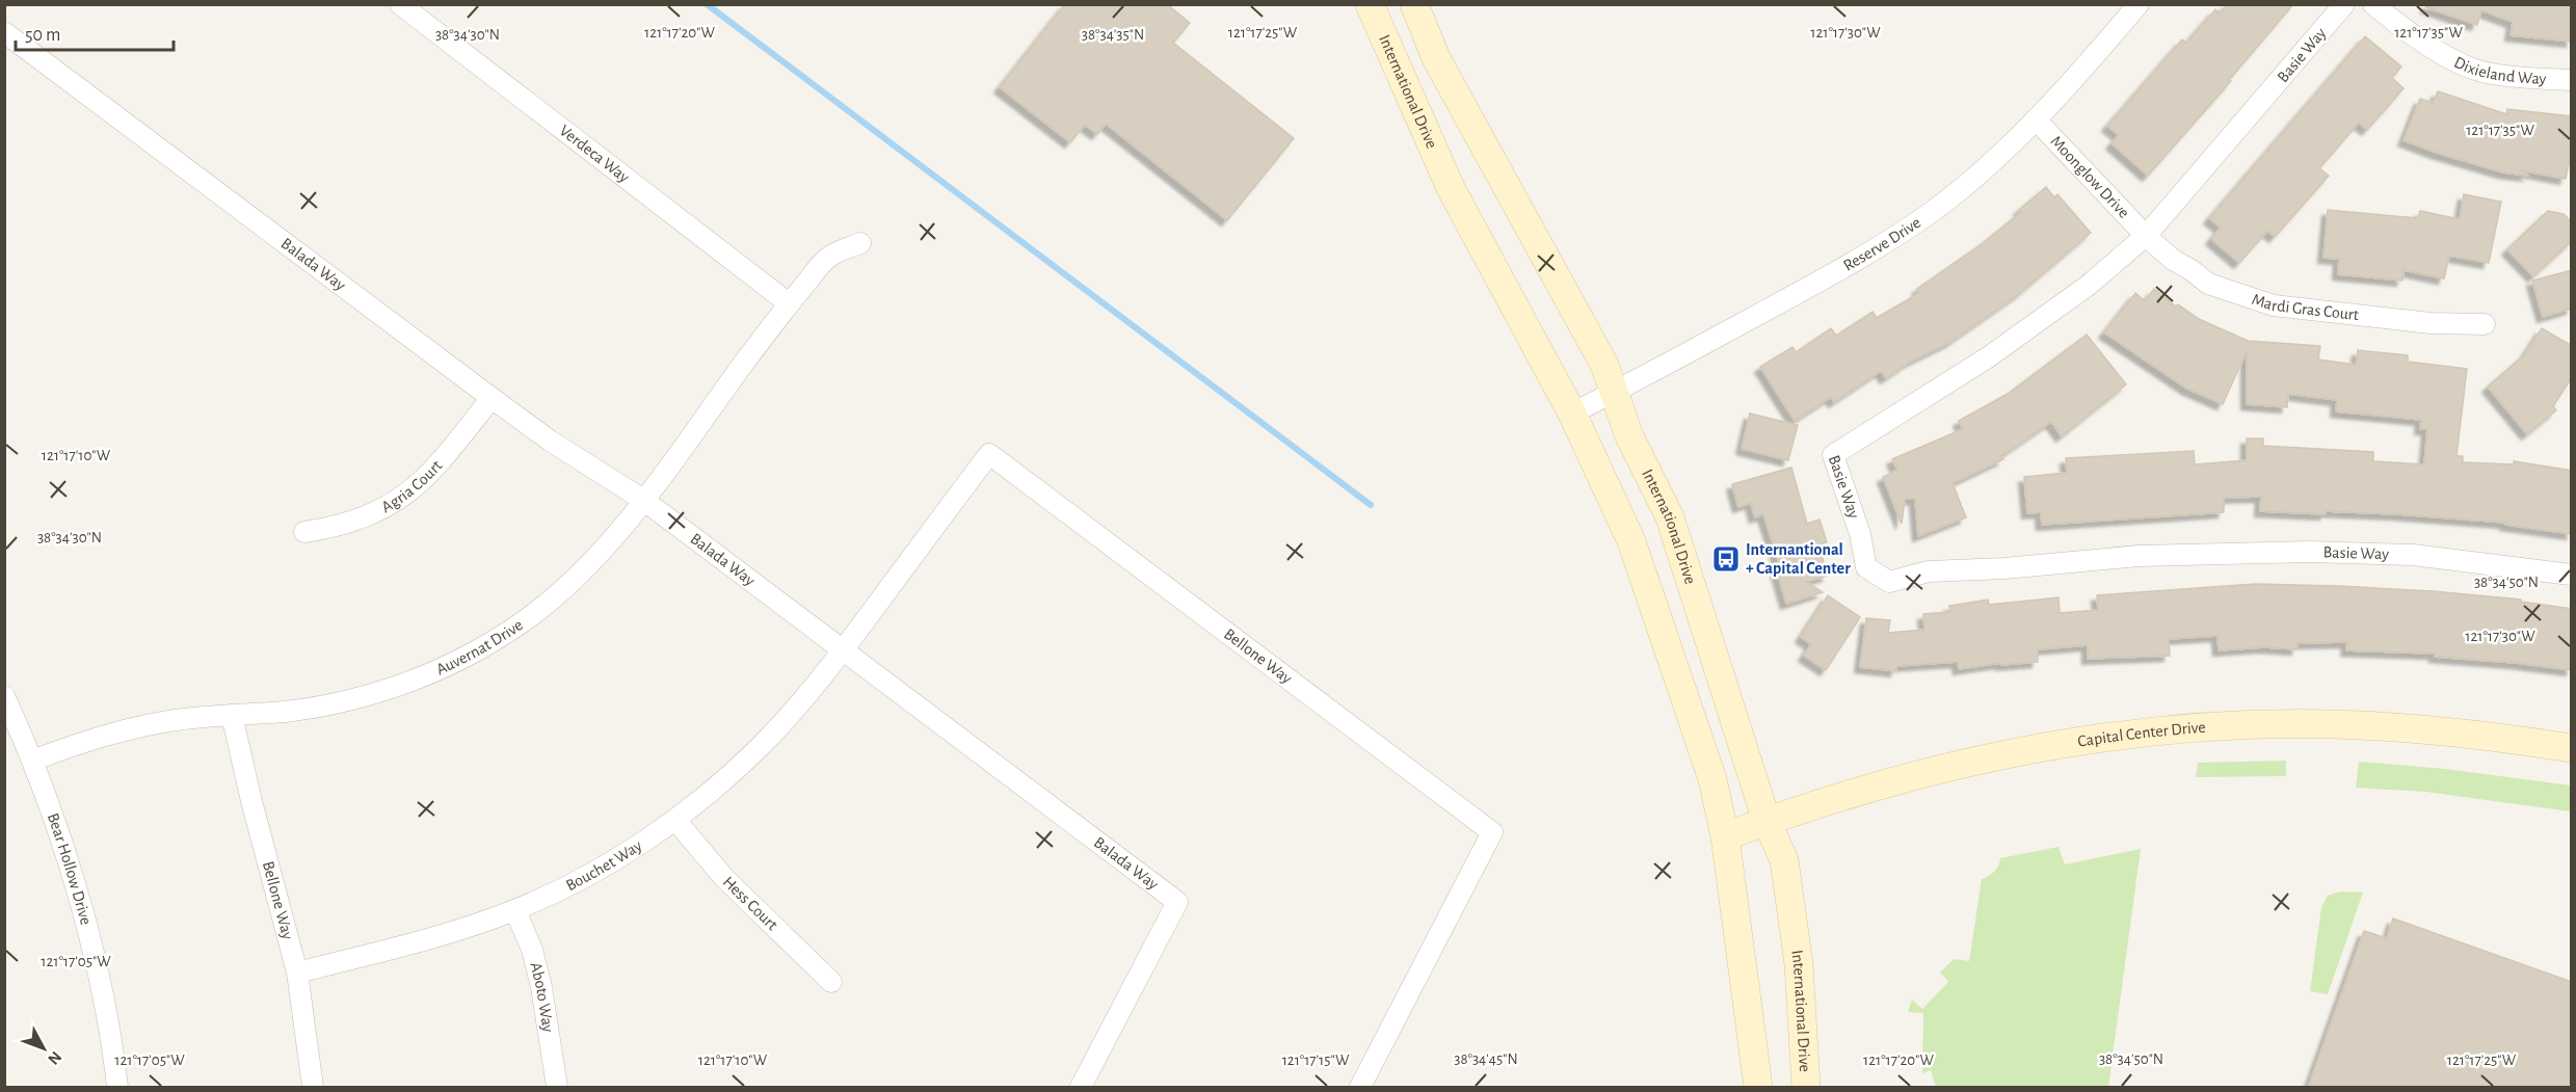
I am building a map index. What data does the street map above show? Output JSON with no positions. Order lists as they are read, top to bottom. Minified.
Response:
{"streets":{"main road":["International Drive","Capital Center Drive"],"street":["Basie Way","Dixieland Way","Verdeca Way","Moonglow Drive","Reserve Drive","Balada Way","Mardi Gras Court","Agria Court","Auvernat Drive","Bellone Way","Bouchet Way","Bear Hollow Drive","Hess Court","Aboto Way"]},"crossings":[["Basie Way","Moonglow Drive"],["Basie Way","Mardi Gras Court"],["International Drive","Reserve Drive"],["International Drive","Capital Center Drive"],["Verdeca Way","Auvernat Drive"],["Moonglow Drive","Reserve Drive"],["Moonglow Drive","Mardi Gras Court"],["Balada Way","Agria Court"],["Balada Way","Auvernat Drive"],["Balada Way","Bellone Way"],["Balada Way","Bouchet Way"],["Auvernat Drive","Bellone Way"],["Auvernat Drive","Bear Hollow Drive"],["Bellone Way","Bouchet Way"],["Bouchet Way","Hess Court"],["Bouchet Way","Aboto Way"]],"places":{"bus stop":["Internantional + Capital Center"]},"scale_bar":"50 m","north":"bottom right","coordinates":["121°17'20\"W","121°17'25\"W","121°17'30\"W","121°17'35\"W","38°34'30\"N","38°34'35\"N","121°17'10\"W","38°34'50\"N","121°17'05\"W","38°34'45\"N","121°17'15\"W"]}
